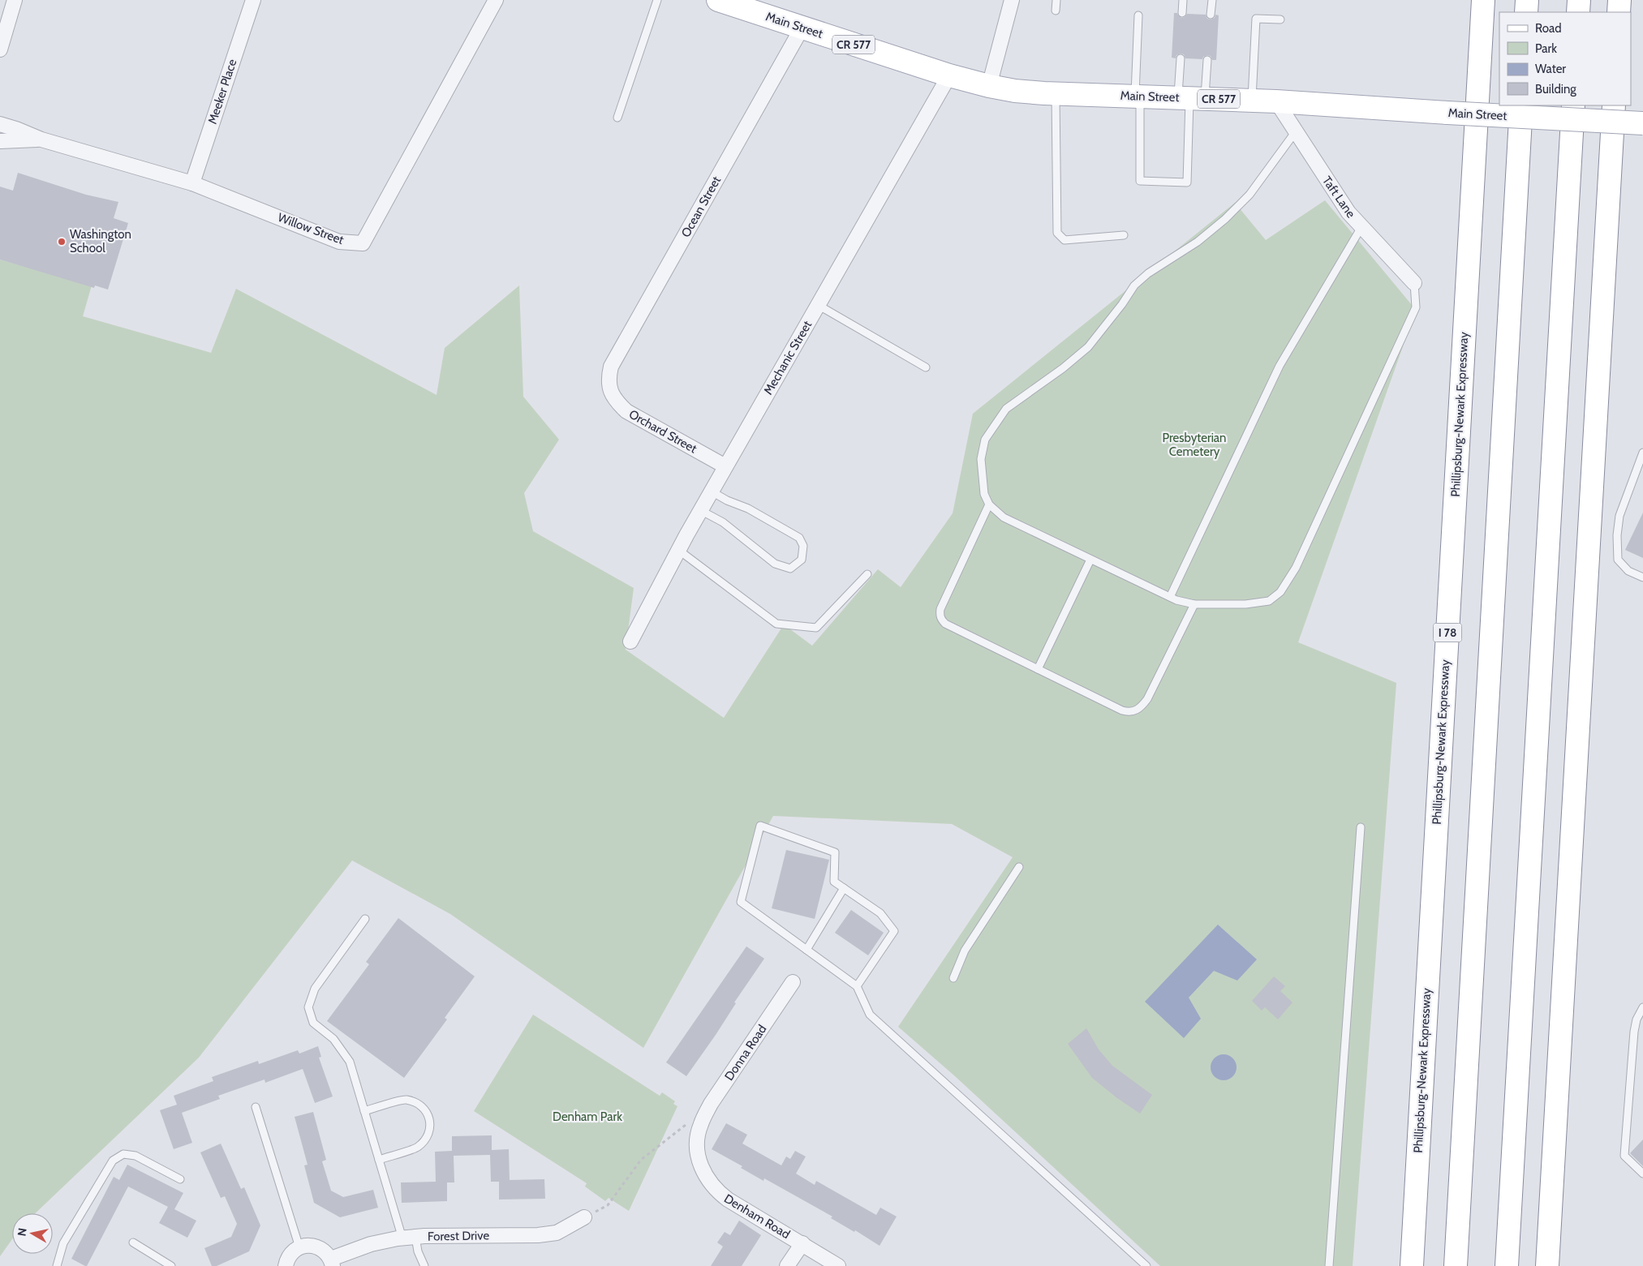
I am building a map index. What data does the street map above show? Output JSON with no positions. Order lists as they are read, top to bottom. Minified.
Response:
{"streets":{"main road":["Main Street","CR 577","Phillipsburg-Newark Expressway","I 78"],"street":["Meeker Place","Taft Lane","Ocean Street","Willow Street","Mechanic Street","Orchard Street","Donna Road","Denham Road","Forest Drive"]},"crossings":[["Main Street","Taft Lane"],["Main Street","Ocean Street"],["Main Street","Mechanic Street"],["Meeker Place","Willow Street"],["Ocean Street","Orchard Street"],["Mechanic Street","Orchard Street"],["Donna Road","Denham Road"]],"parks":["Presbyterian Cemetery","Denham Park"],"places":["Washington School"],"legend":["Road","Park","Water","Building"],"north":"left"}
